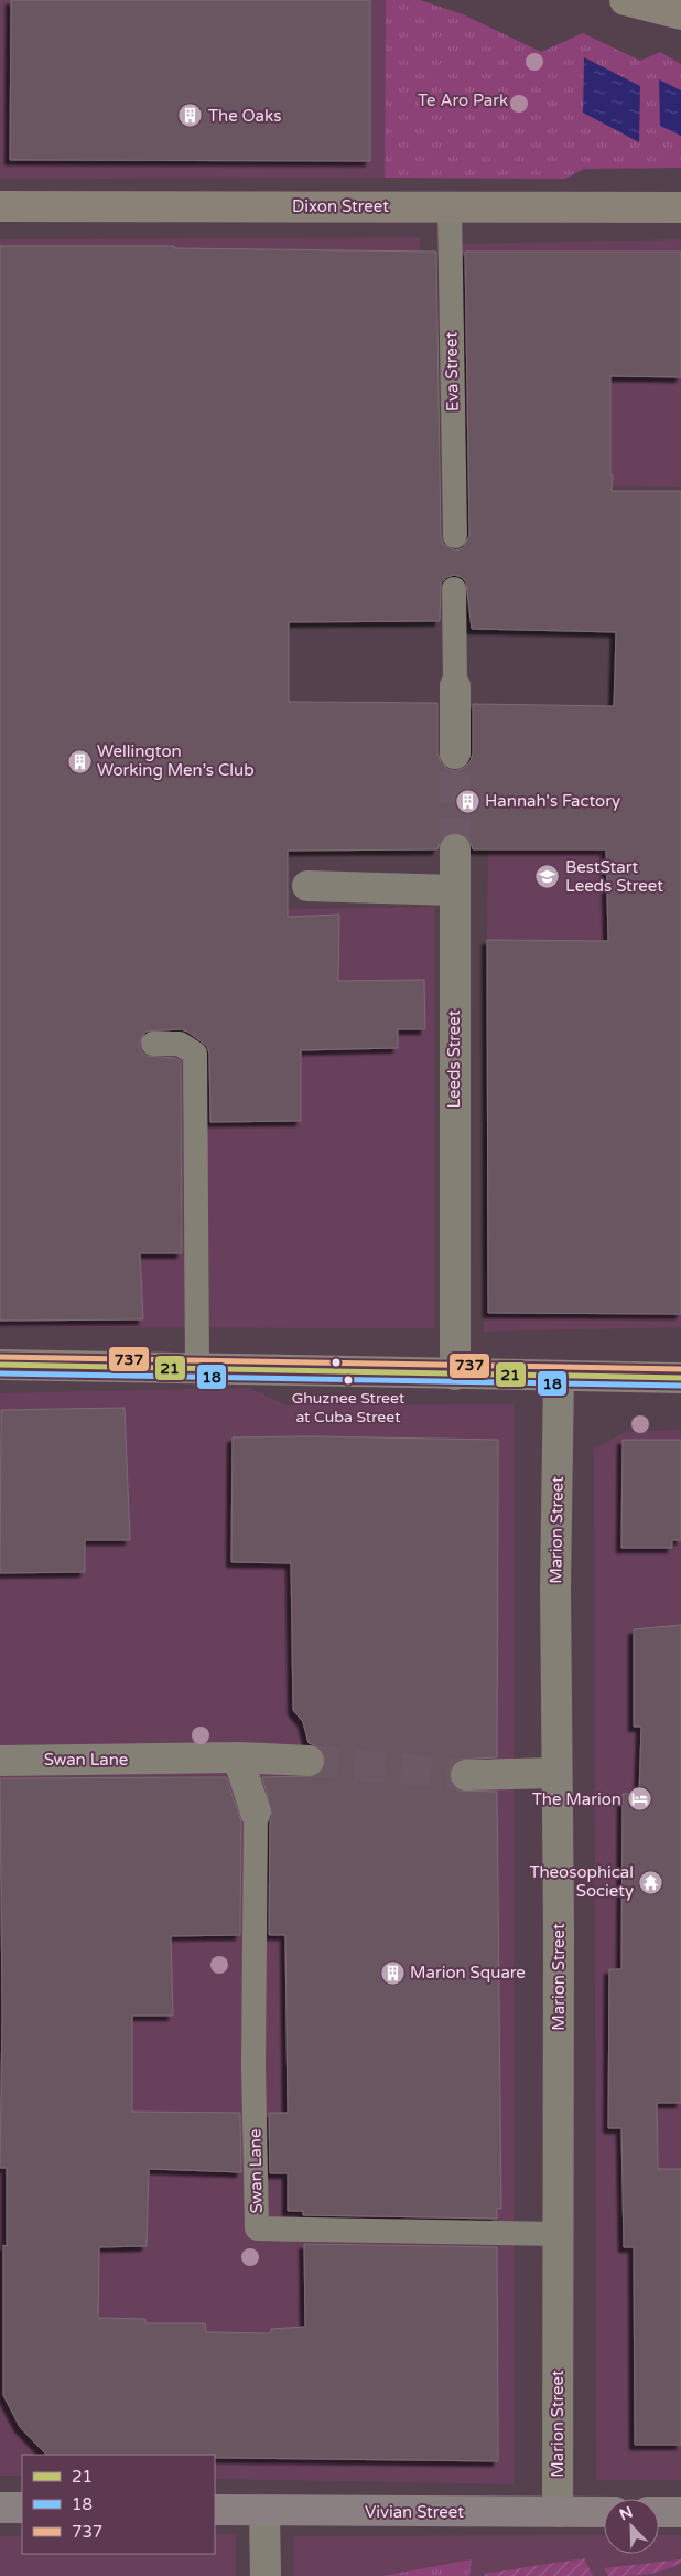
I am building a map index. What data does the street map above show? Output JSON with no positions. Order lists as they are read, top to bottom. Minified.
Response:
{"streets":{"highway":["Vivian Street"],"street":["Dixon Street","Leeds Street","Marion Street","Swan Lane"],"lane":["Eva Street"]},"crossings":[["Dixon Street","Eva Street"],["Marion Street","Swan Lane"],["Marion Street","Vivian Street"]],"parks":["Te Aro Park"],"places":{"building":["The Oaks","Wellington Working Men’s Club","Hannah's Factory","Marion Square"],"school or university":["BestStart Leeds Street"],"other":["Ghuznee Street at Cuba Street"],"hotel":["The Marion"],"temple":["Theosophical Society"]},"lines":["transit line 737","transit line 21","transit line 18"],"legend":["21","18","737"],"north":"top left"}
